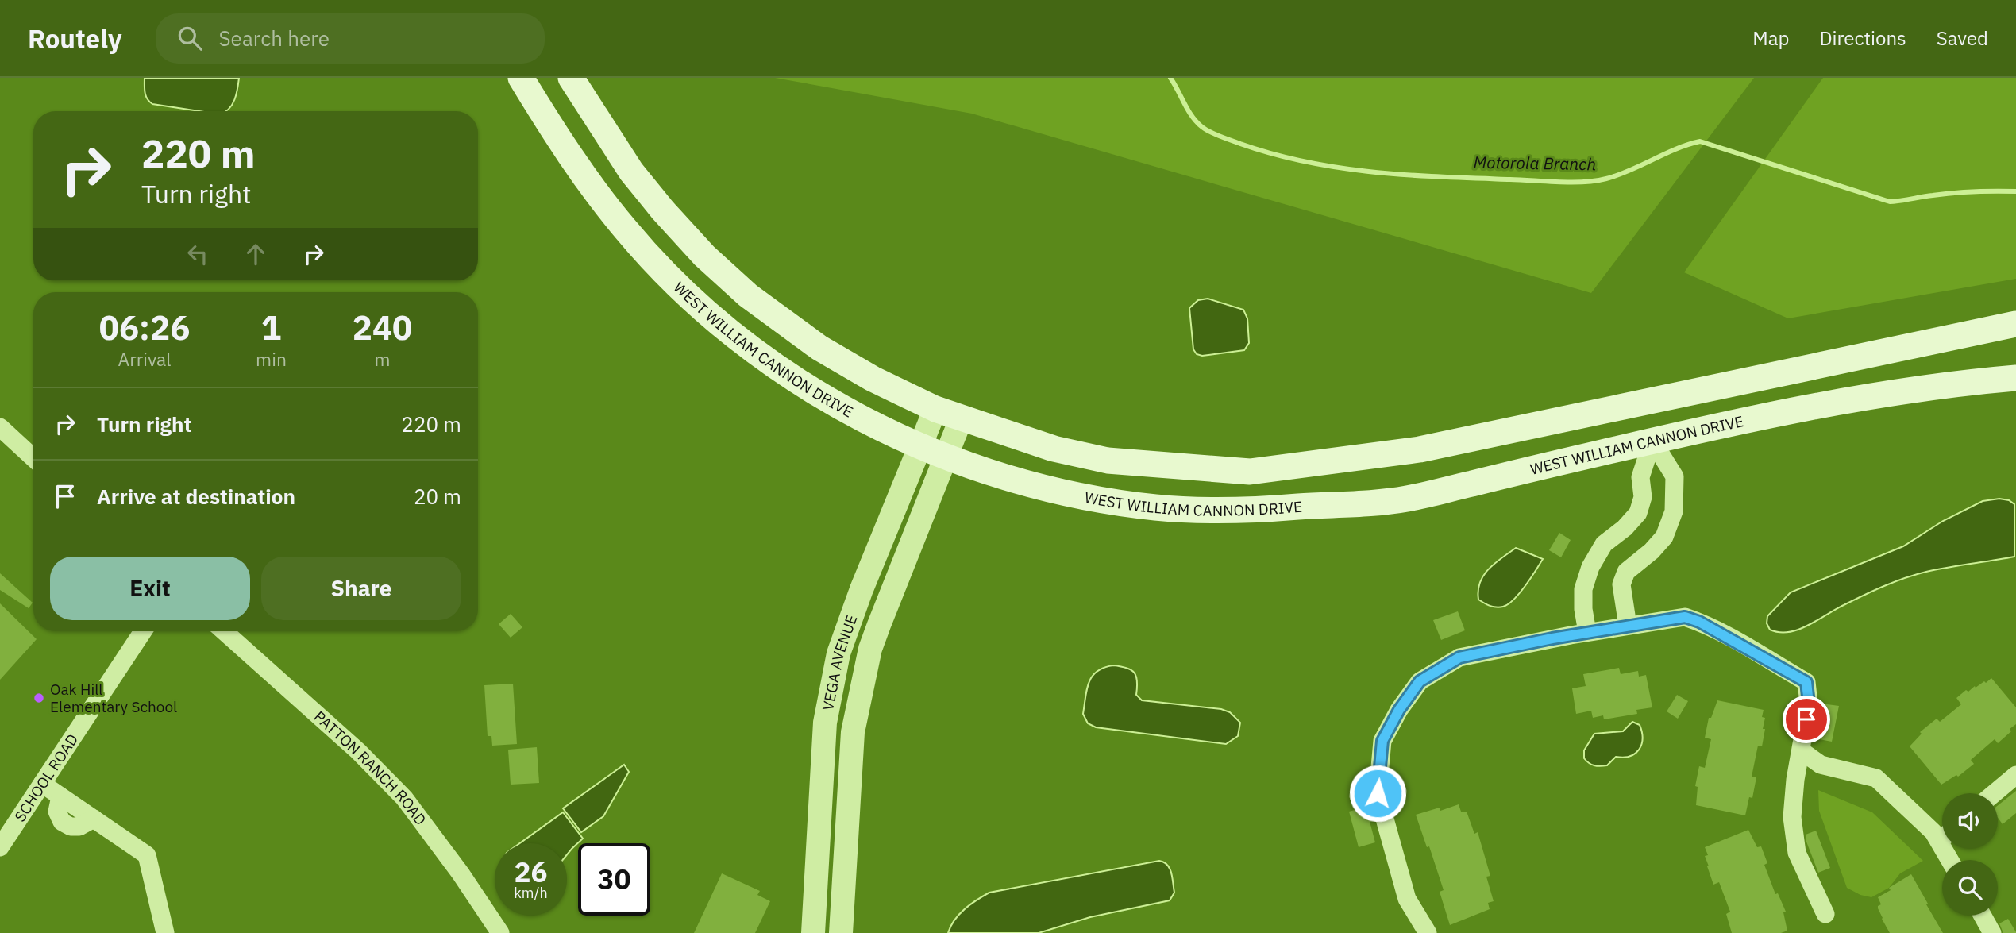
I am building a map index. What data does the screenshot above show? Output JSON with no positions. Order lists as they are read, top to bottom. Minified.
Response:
{"streets":{"main road":["WEST WILLIAM CANNON DRIVE"],"street":["VEGA AVENUE","PATTON RANCH ROAD","SCHOOL ROAD"]},"crossings":[["WEST WILLIAM CANNON DRIVE","VEGA AVENUE"]],"water":["Motorola Branch"],"places":["Oak Hill Elementary School"],"page":{"header":"Routely","search":"Search here","nav":["Map","Directions","Saved"],"turn":["220 m","Turn right"],"eta":["06:26","Arrival","1","min","240","m"],"list":[{"name":"Turn right","value":"220 m"},{"name":"Arrive at destination","value":"20 m"}],"buttons":["Exit","Share"],"speed":"26 km/h","limit":"30"}}
